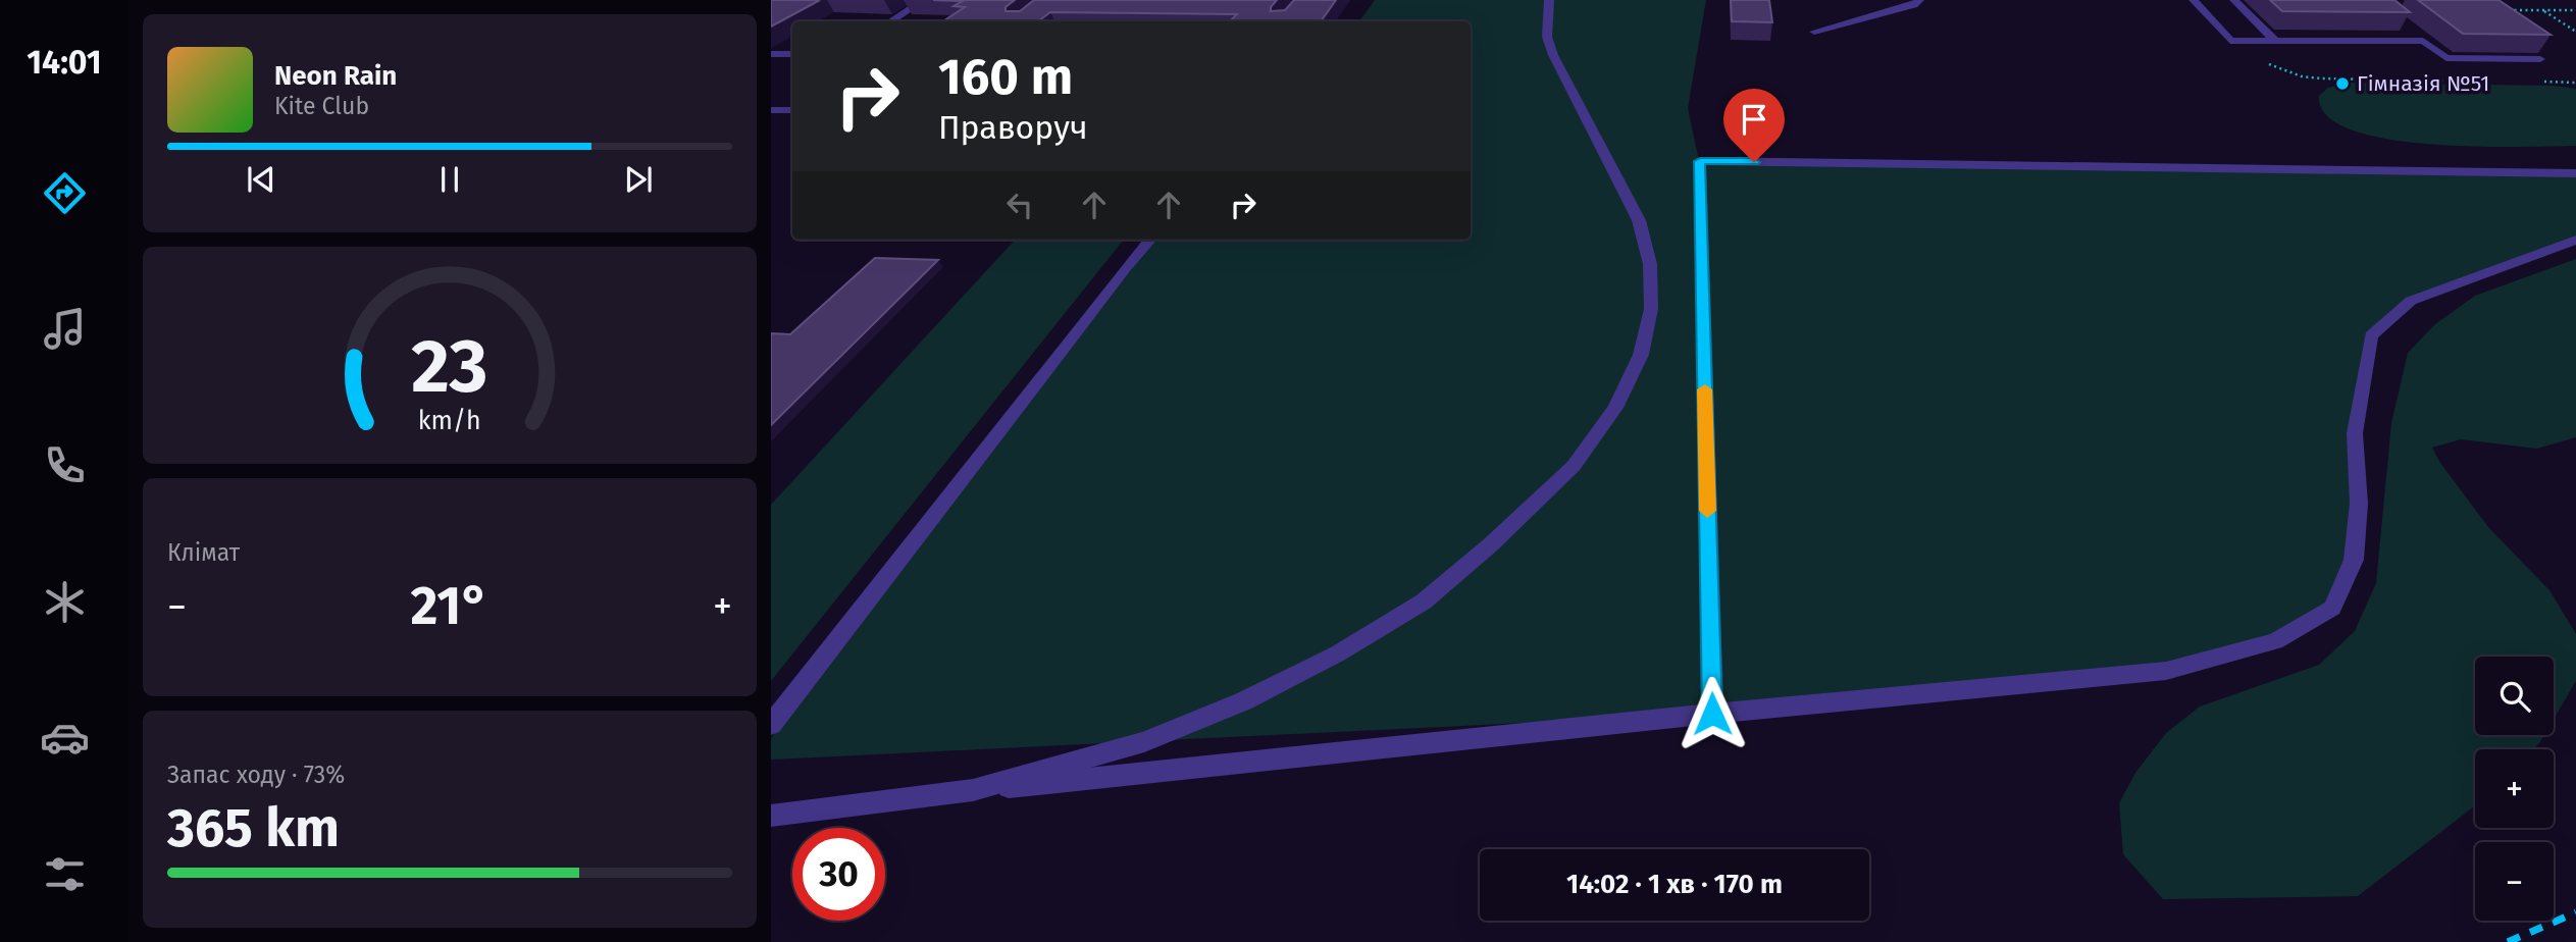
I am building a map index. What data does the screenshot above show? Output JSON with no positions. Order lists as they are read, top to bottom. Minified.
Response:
{"places":["Гімназія №51"],"page":{"tabs":"14:01","turn":["160 m","Праворуч"],"song":["Neon Rain","Kite Club"],"tile":["Клімат",["Запас ходу · 73%","365 km"]],"heat":["−","21°","+"],"map_buttons":["+","−"],"limit":"30","trip":"14:02 · 1 хв · 170 m","gauge":["23","km/h"]}}
